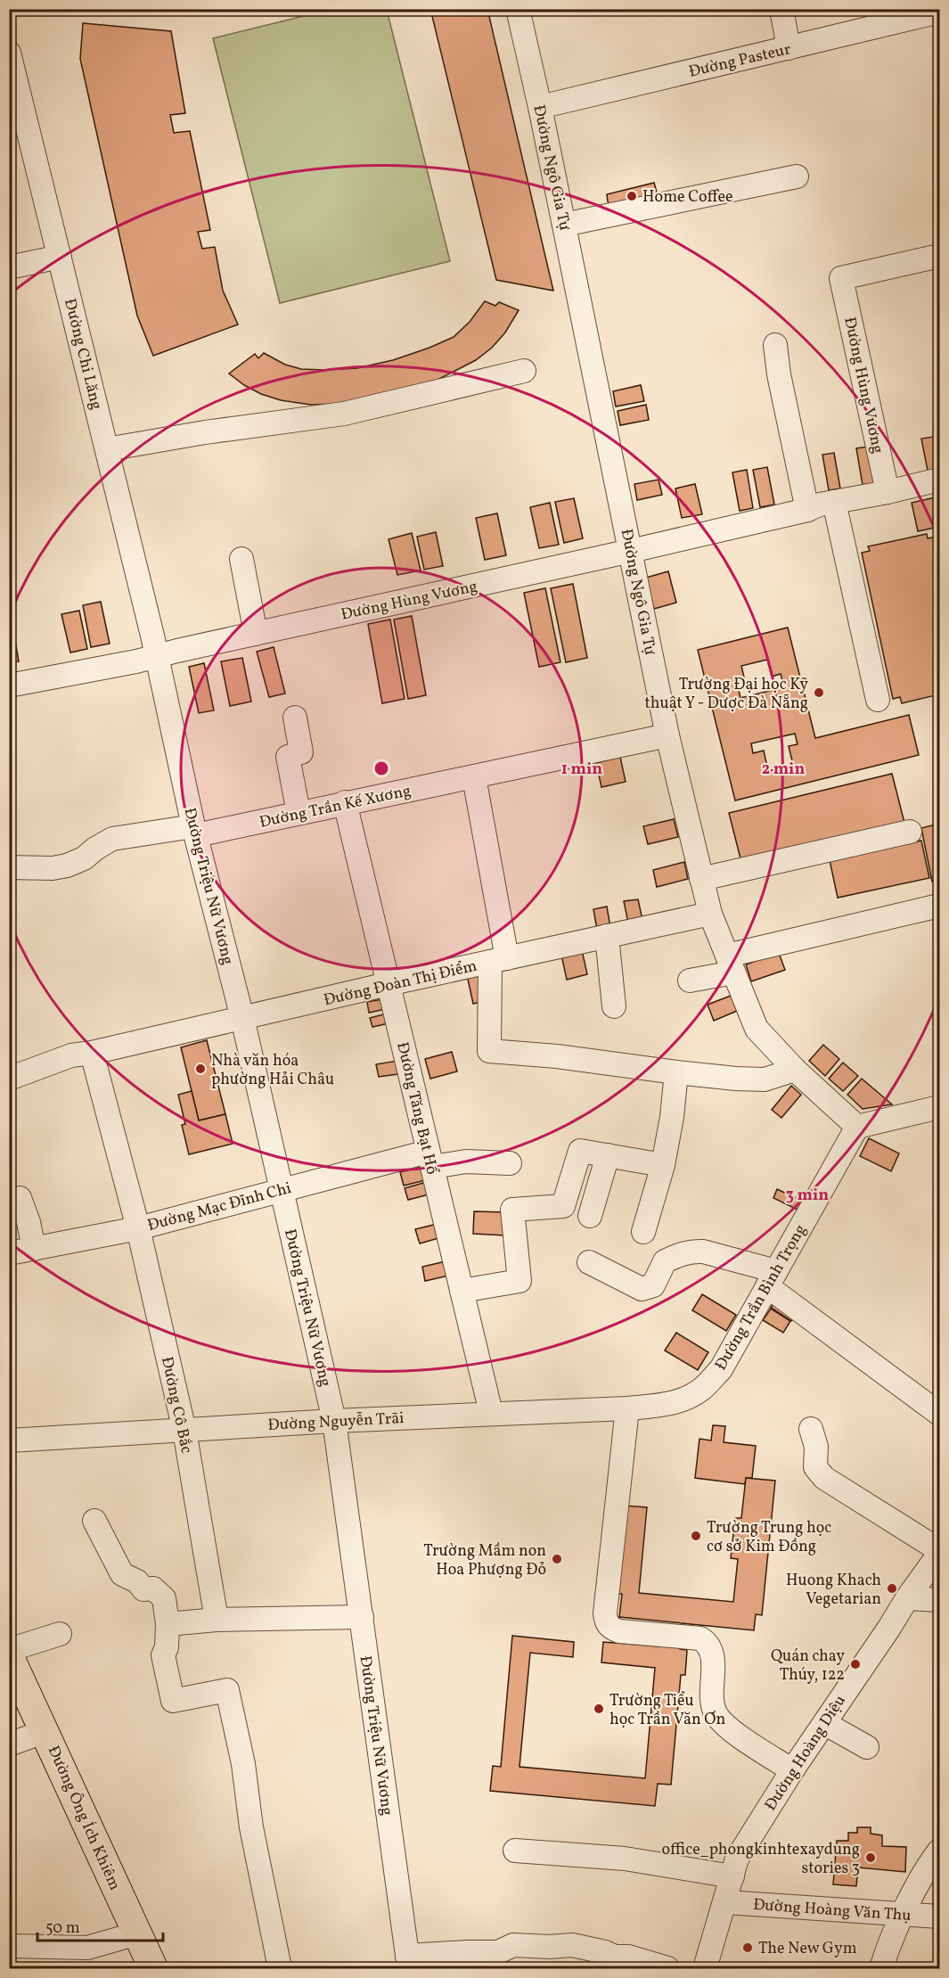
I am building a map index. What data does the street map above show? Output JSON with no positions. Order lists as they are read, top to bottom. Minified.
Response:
{"streets":{"main road":["Đường Ông Ích Khiêm"],"street":["Đường Pasteur","Đường Ngô Gia Tự","Đường Chi Lăng","Đường Hùng Vương","Đường Trần Kế Xương","Đường Triệu Nữ Vương","Đường Đoàn Thị Điểm","Đường Tăng Bạt Hổ","Đường Mạc Đĩnh Chi","Đường Trần Bình Trọng","Đường Cô Bắc","Đường Nguyễn Trãi","Đường Hoàng Diệu","Đường Hoàng Văn Thụ"]},"crossings":[["Đường Pasteur","Đường Ngô Gia Tự"],["Đường Ngô Gia Tự","Đường Hùng Vương"],["Đường Ngô Gia Tự","Đường Trần Kế Xương"],["Đường Ngô Gia Tự","Đường Đoàn Thị Điểm"],["Đường Ngô Gia Tự","Đường Trần Bình Trọng"],["Đường Chi Lăng","Đường Hùng Vương"],["Đường Chi Lăng","Đường Triệu Nữ Vương"],["Đường Hùng Vương","Đường Triệu Nữ Vương"],["Đường Trần Kế Xương","Đường Triệu Nữ Vương"],["Đường Trần Kế Xương","Đường Tăng Bạt Hổ"],["Đường Triệu Nữ Vương","Đường Đoàn Thị Điểm"],["Đường Triệu Nữ Vương","Đường Mạc Đĩnh Chi"],["Đường Triệu Nữ Vương","Đường Nguyễn Trãi"],["Đường Đoàn Thị Điểm","Đường Tăng Bạt Hổ"],["Đường Đoàn Thị Điểm","Đường Cô Bắc"],["Đường Tăng Bạt Hổ","Đường Mạc Đĩnh Chi"],["Đường Tăng Bạt Hổ","Đường Nguyễn Trãi"],["Đường Mạc Đĩnh Chi","Đường Cô Bắc"],["Đường Trần Bình Trọng","Đường Nguyễn Trãi"],["Đường Cô Bắc","Đường Nguyễn Trãi"],["Đường Hoàng Diệu","Đường Hoàng Văn Thụ"]],"places":["Home Coffee","Trường Đại học Kỹ thuật Y - Dược Đà Nẵng","Nhà văn hóa phường Hải Châu","Trường Trung học cơ sở Kim Đồng","Trường Mầm non Hoa Phượng Đỏ","Huong Khach Vegetarian","Quán chay Thúy, 122","Trường Tiểu học Trần Văn Ơn","office_phongkinhtexaydung stories 3","The New Gym"],"scale_bar":"50 m","rings":["1 min","2 min","3 min"]}
